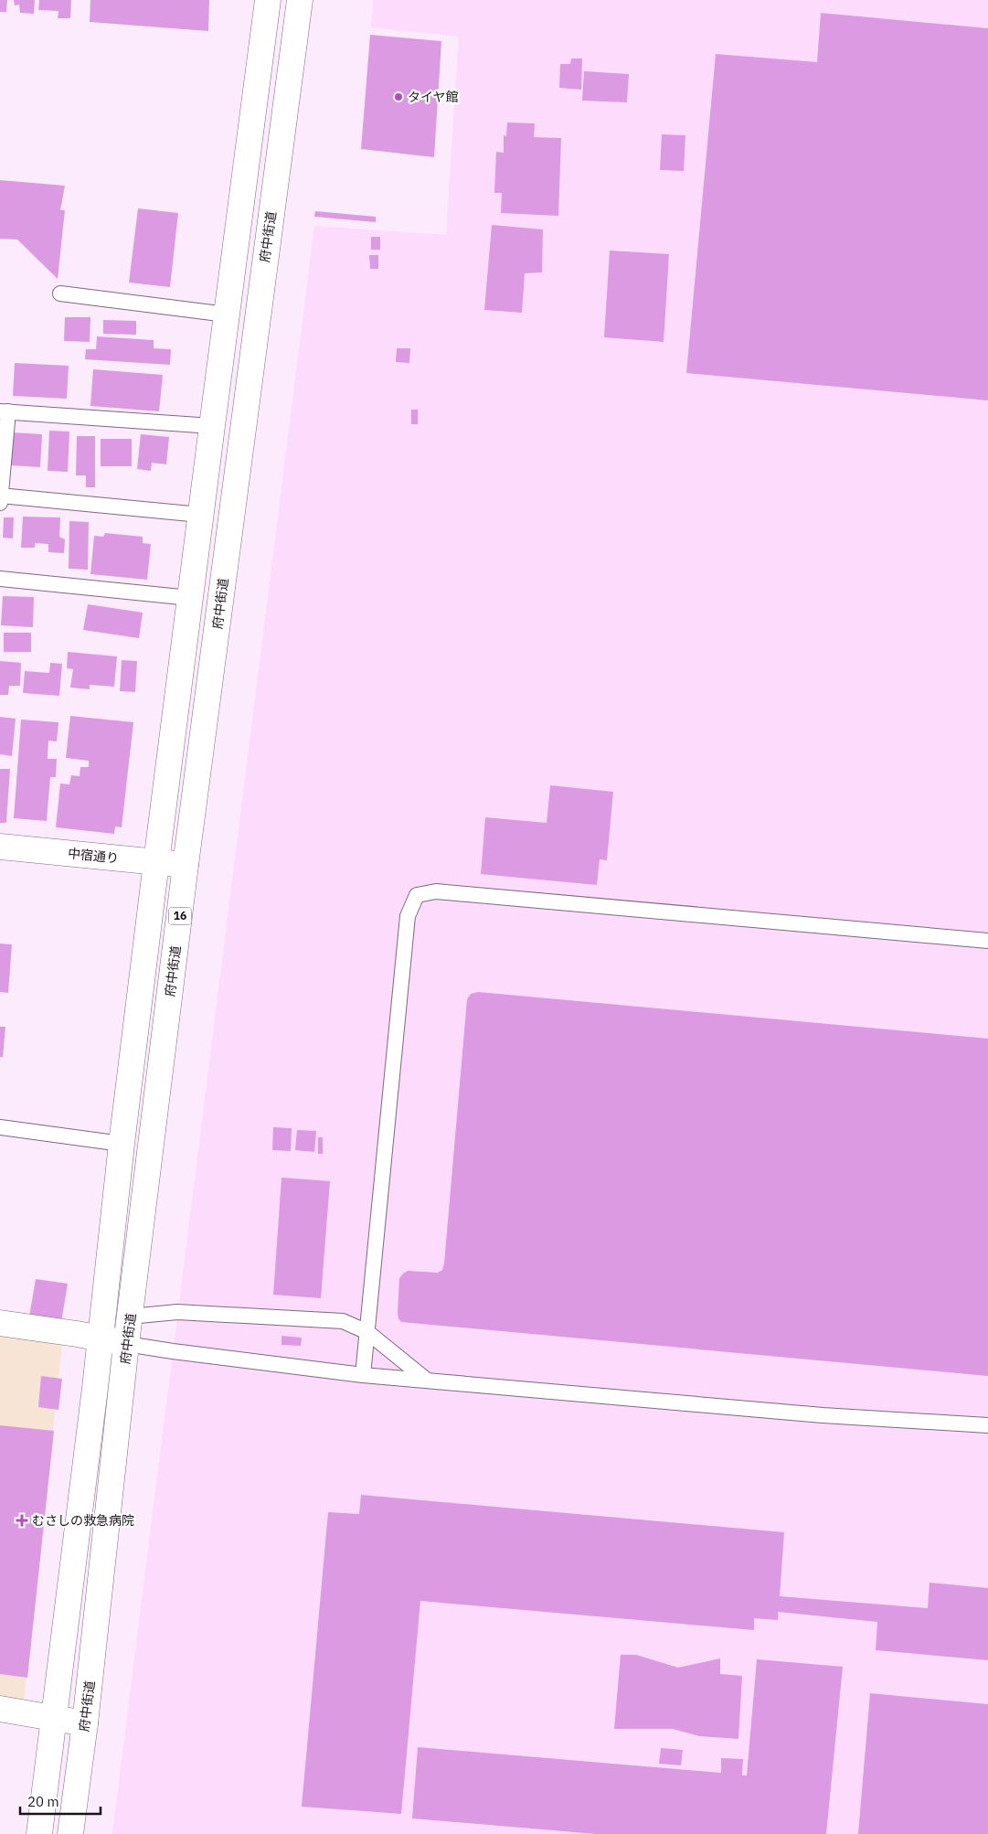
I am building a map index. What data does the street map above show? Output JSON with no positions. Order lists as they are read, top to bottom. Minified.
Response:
{"streets":{"main road":["府中街道","中宿通り","16"]},"crossings":[["府中街道","中宿通り"],["中宿通り","16"]],"places":{"other":["タイヤ館"],"health":["むさしの救急病院"]},"scale_bar":"20 m"}
